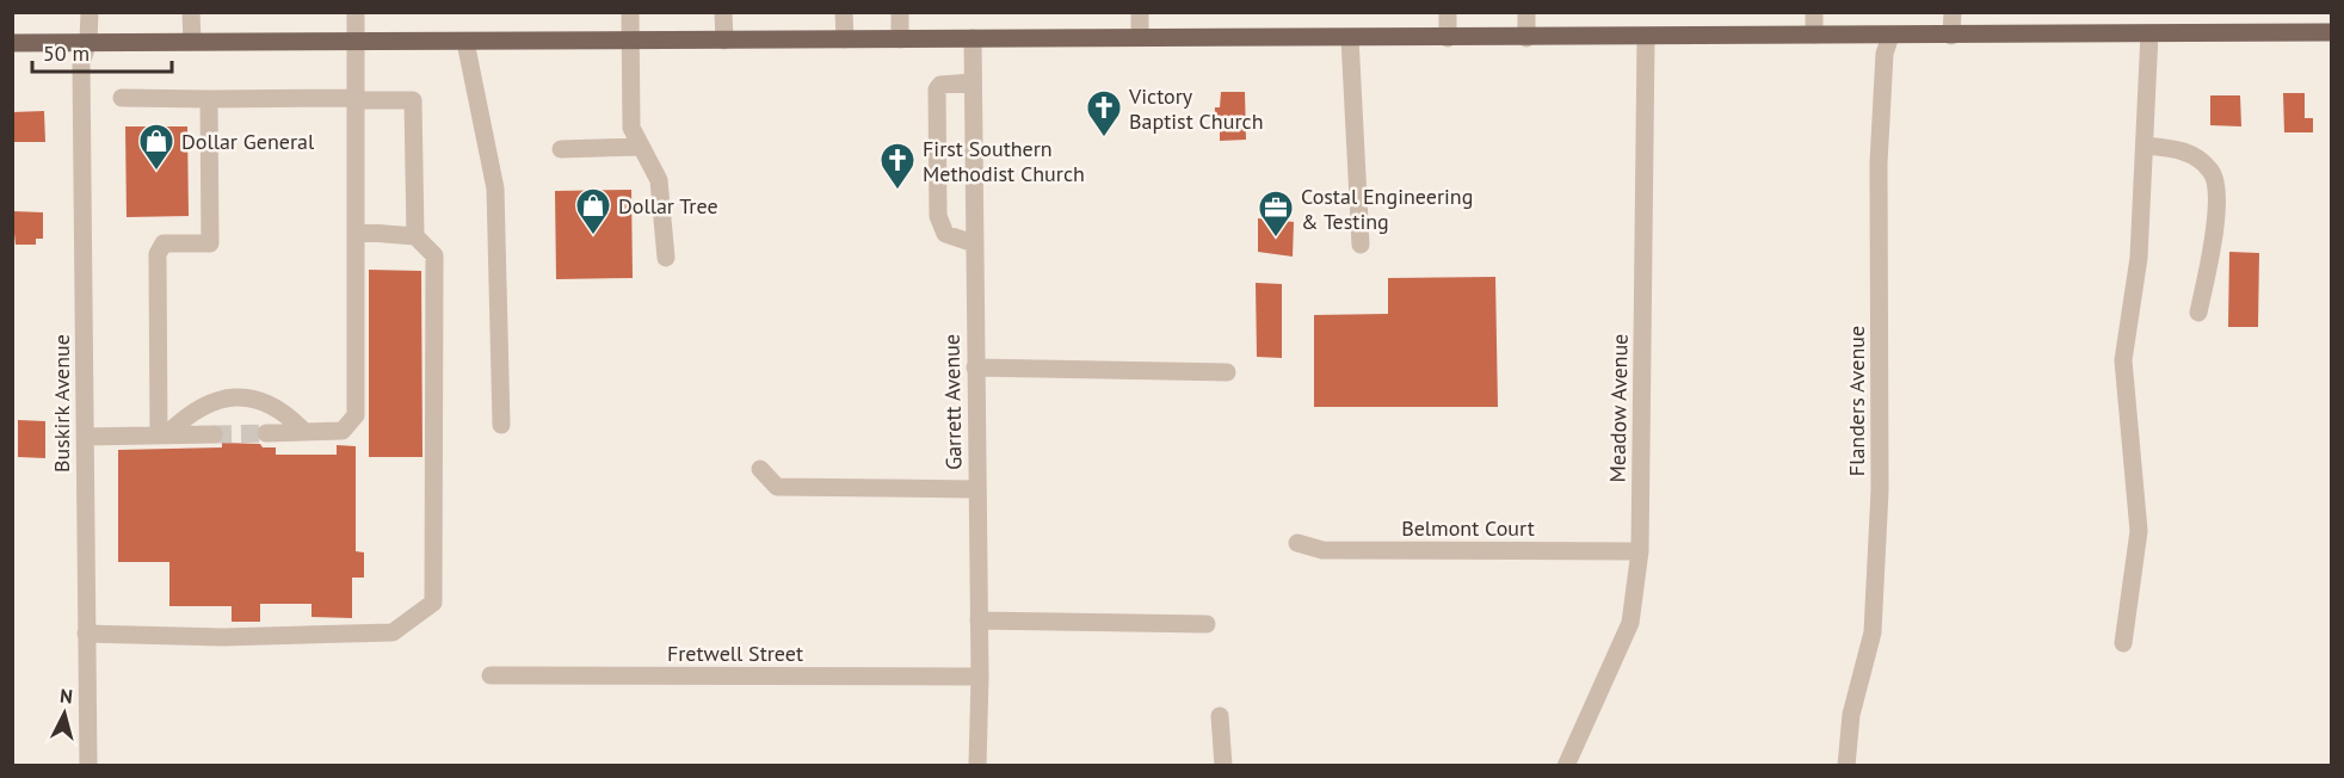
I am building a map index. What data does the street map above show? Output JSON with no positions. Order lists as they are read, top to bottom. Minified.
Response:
{"streets":{"street":["Flanders Avenue","Garrett Avenue","Buskirk Avenue","Meadow Avenue","Belmont Court","Fretwell Street"]},"crossings":[["Garrett Avenue","Fretwell Street"],["Meadow Avenue","Belmont Court"]],"places":{"church":["Victory Baptist Church","First Southern Methodist Church"],"shop":["Dollar General","Dollar Tree"],"office":["Costal Engineering & Testing"]},"scale_bar":"50 m","north":"top"}
